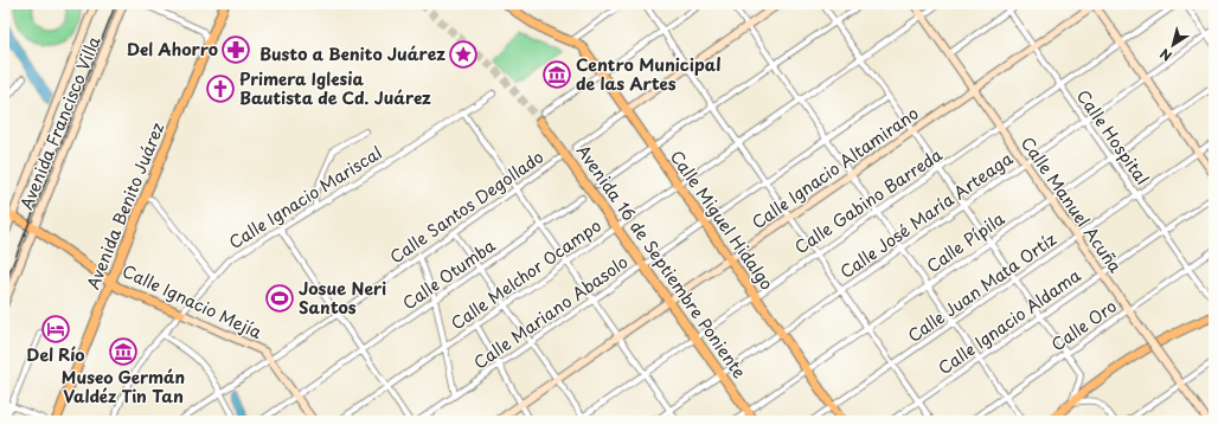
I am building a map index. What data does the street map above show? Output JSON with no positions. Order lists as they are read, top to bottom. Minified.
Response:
{"streets":{"main road":["Avenida Benito Juárez","Calle Miguel Hidalgo","Avenida 16 de Septiembre Poniente","Calle Ignacio Mejía"],"street":["Avenida Francisco Villa","Calle Hospital","Calle Ignacio Altamirano","Calle Ignacio Mariscal","Calle Gabino Barreda","Calle Manuel Acuña","Calle Santos Degollado","Calle José María Arteaga","Calle Pípila","Calle Otumba","Calle Melchor Ocampo","Calle Juan Mata Ortíz","Calle Mariano Abasolo","Calle Ignacio Aldama","Calle Oro"]},"crossings":[["Avenida Francisco Villa","Calle Ignacio Mejía"],["Calle Hospital","Calle Ignacio Altamirano"],["Calle Hospital","Calle Gabino Barreda"],["Calle Hospital","Calle José María Arteaga"],["Calle Hospital","Calle Pípila"],["Calle Hospital","Calle Juan Mata Ortíz"],["Calle Hospital","Calle Ignacio Aldama"],["Calle Hospital","Calle Oro"],["Calle Ignacio Altamirano","Calle Manuel Acuña"],["Calle Ignacio Altamirano","Calle Miguel Hidalgo"],["Calle Ignacio Altamirano","Avenida 16 de Septiembre Poniente"],["Calle Ignacio Mariscal","Calle Ignacio Mejía"],["Calle Gabino Barreda","Calle Manuel Acuña"],["Calle Gabino Barreda","Calle Miguel Hidalgo"],["Calle Gabino Barreda","Avenida 16 de Septiembre Poniente"],["Calle Manuel Acuña","Calle José María Arteaga"],["Calle Manuel Acuña","Calle Pípila"],["Calle Manuel Acuña","Calle Melchor Ocampo"],["Calle Manuel Acuña","Calle Juan Mata Ortíz"],["Calle Manuel Acuña","Calle Ignacio Aldama"],["Calle Manuel Acuña","Calle Oro"],["Avenida Benito Juárez","Calle Ignacio Mejía"],["Calle Santos Degollado","Calle Ignacio Mejía"],["Calle José María Arteaga","Calle Miguel Hidalgo"],["Calle José María Arteaga","Avenida 16 de Septiembre Poniente"],["Calle Miguel Hidalgo","Calle Pípila"],["Calle Miguel Hidalgo","Calle Melchor Ocampo"],["Calle Miguel Hidalgo","Calle Juan Mata Ortíz"],["Calle Miguel Hidalgo","Calle Mariano Abasolo"],["Calle Pípila","Avenida 16 de Septiembre Poniente"],["Avenida 16 de Septiembre Poniente","Calle Melchor Ocampo"],["Avenida 16 de Septiembre Poniente","Calle Mariano Abasolo"]],"places":{"pharmacy":["Del Ahorro"],"place":["Busto a Benito Juárez"],"museum":["Centro Municipal de las Artes","Museo Germán Valdéz Tin Tan"],"church":["Primera Iglesia Bautista de Cd. Juárez"],"sports":["Josue Neri Santos"],"hotel":["Del Río"]},"north":"bottom left"}
